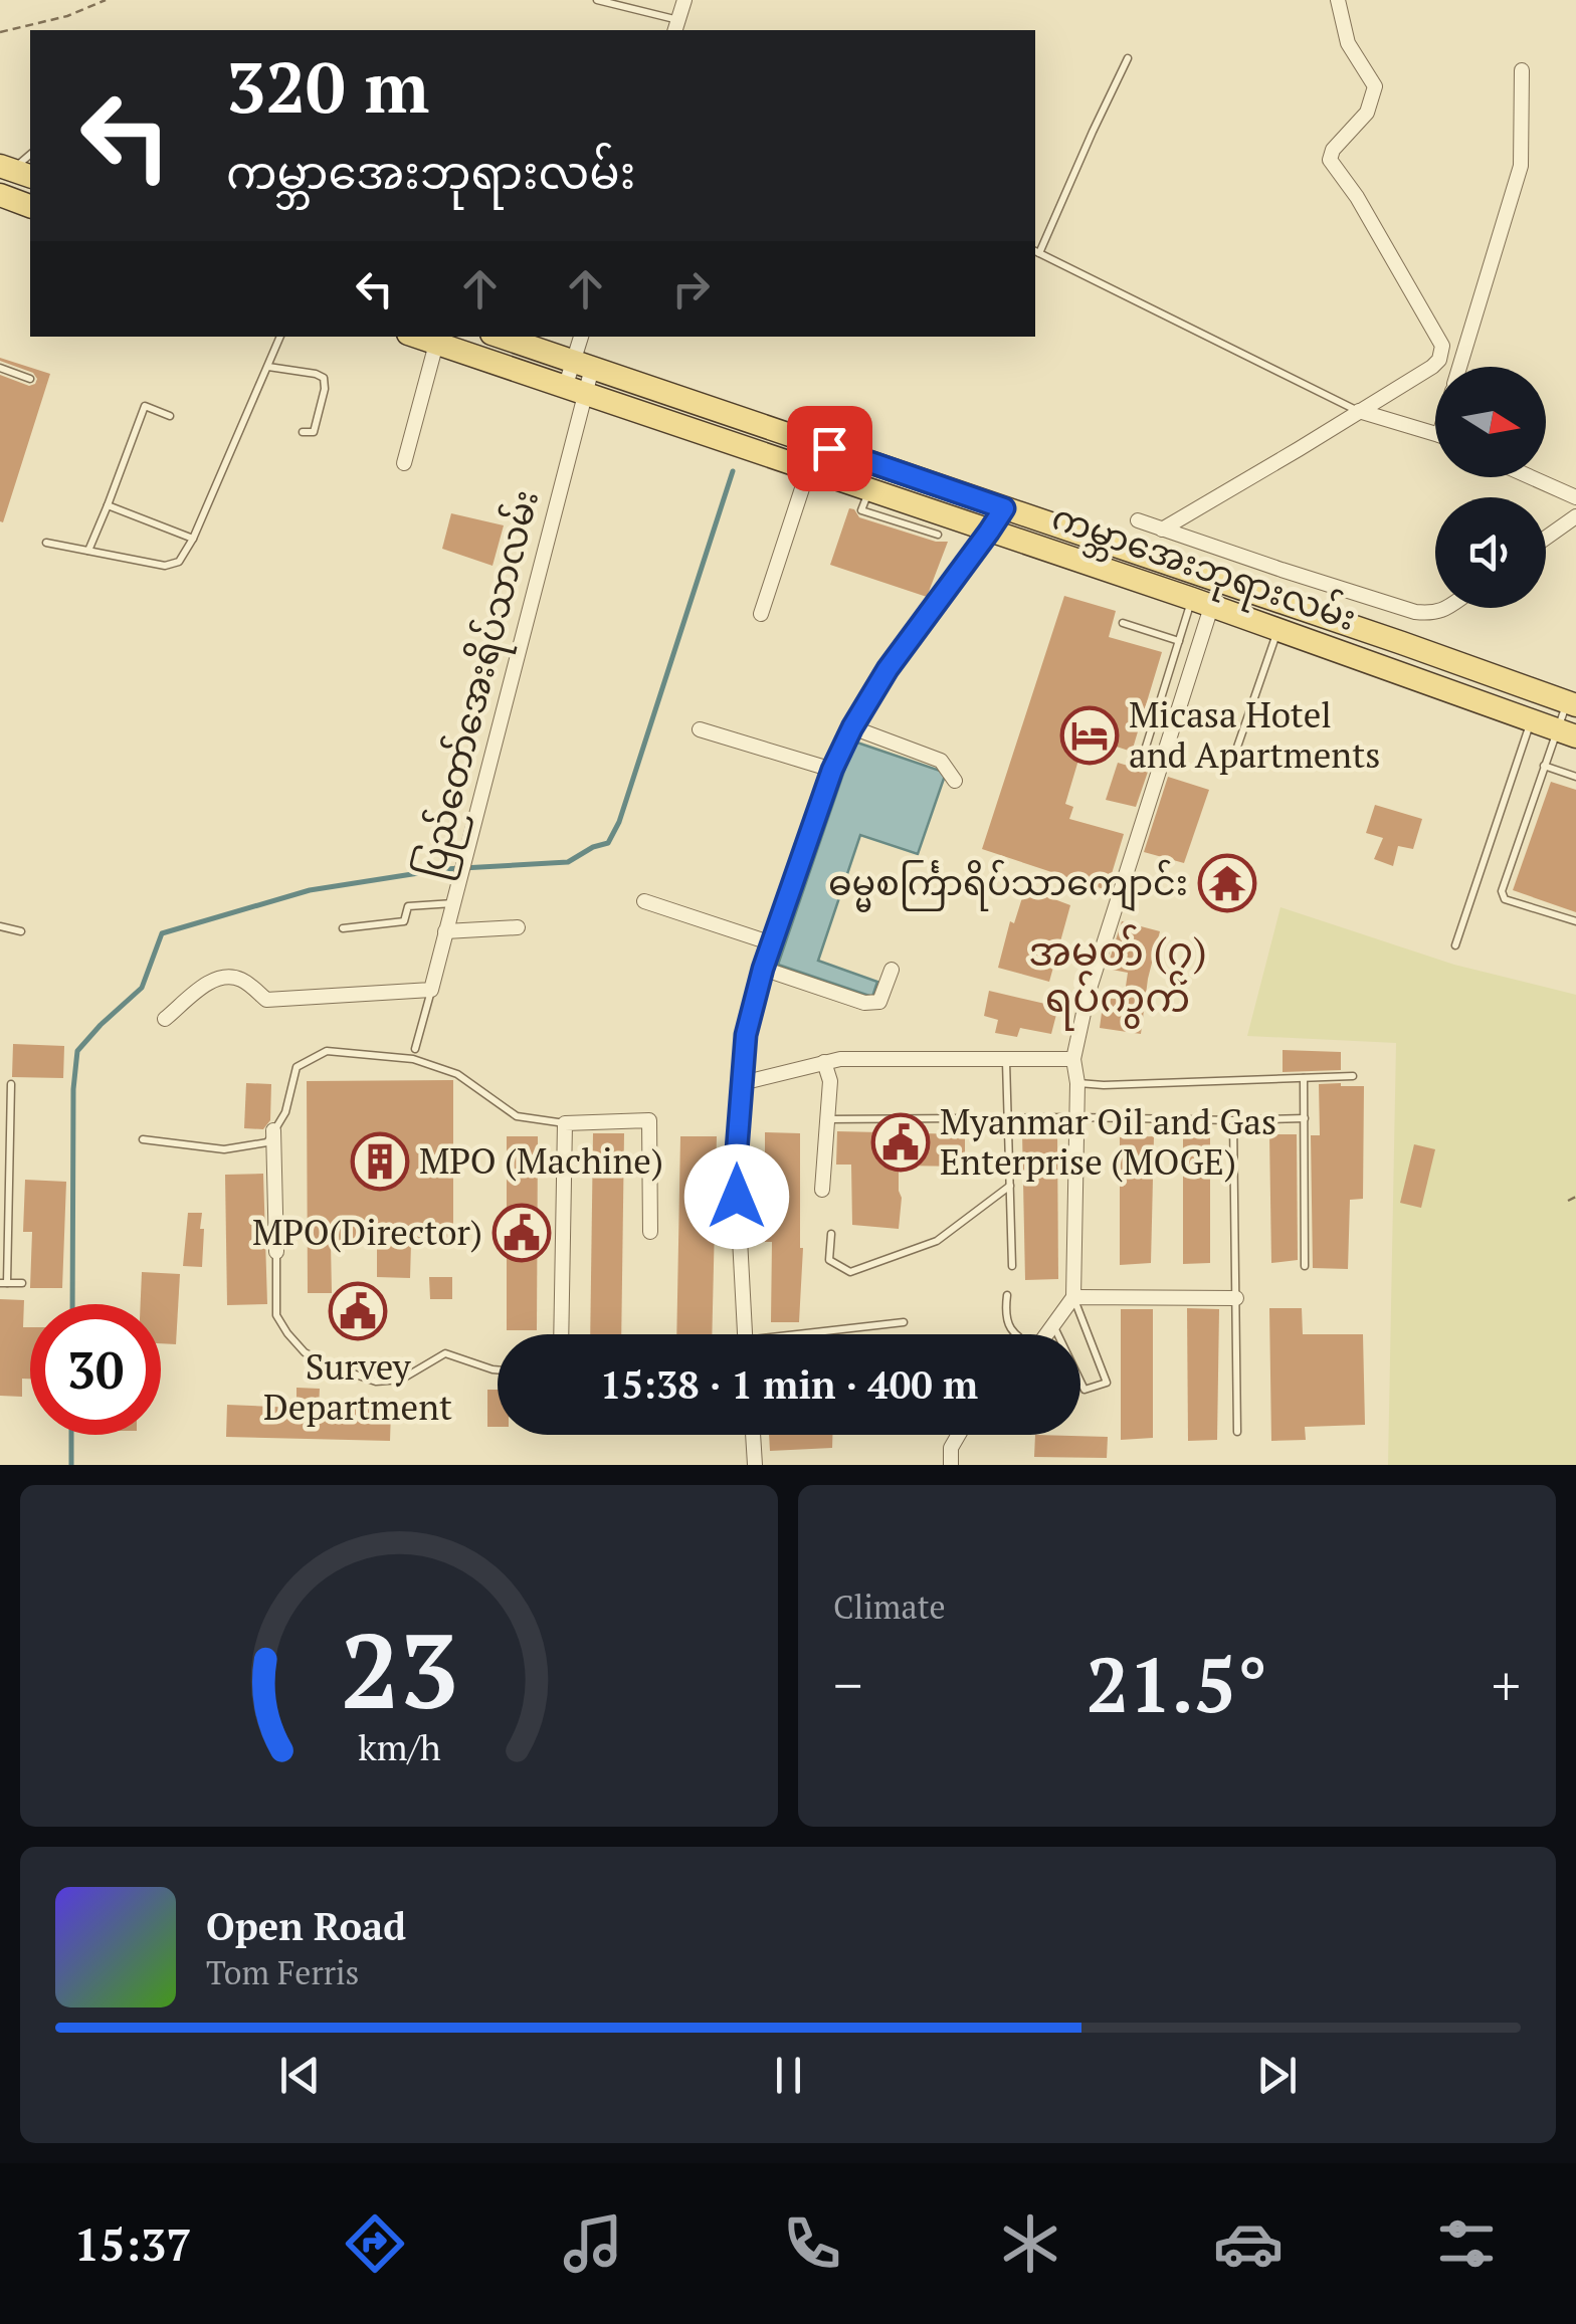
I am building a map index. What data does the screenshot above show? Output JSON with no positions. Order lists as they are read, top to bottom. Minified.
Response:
{"streets":{"main road":["ကမ္ဘာအေးဘုရားလမ်း"],"street":["ပြည်တော်အေးရိပ်သာလမ်း"]},"crossings":[["ကမ္ဘာအေးဘုရားလမ်း","ပြည်တော်အေးရိပ်သာလမ်း"]],"districts":["အမှတ် (၇) ရပ်ကွက်"],"places":{"hotel":["Micasa Hotel and Apartments"],"temple":["ဓမ္မစင်္ကြာရိပ်သာကျောင်း"],"public building":["Myanmar Oil and Gas Enterprise (MOGE)","MPO(Director)","Survey Department"],"building":["MPO (Machine)"]},"north":"right","page":{"turn":["320 m","ကမ္ဘာအေးဘုရားလမ်း"],"limit":"30","trip":"15:38 · 1 min · 400 m","tile":"Climate","heat":["−","21.5°","+"],"song":["Open Road","Tom Ferris"],"tabs":"15:37","gauge":["23","km/h"]}}
